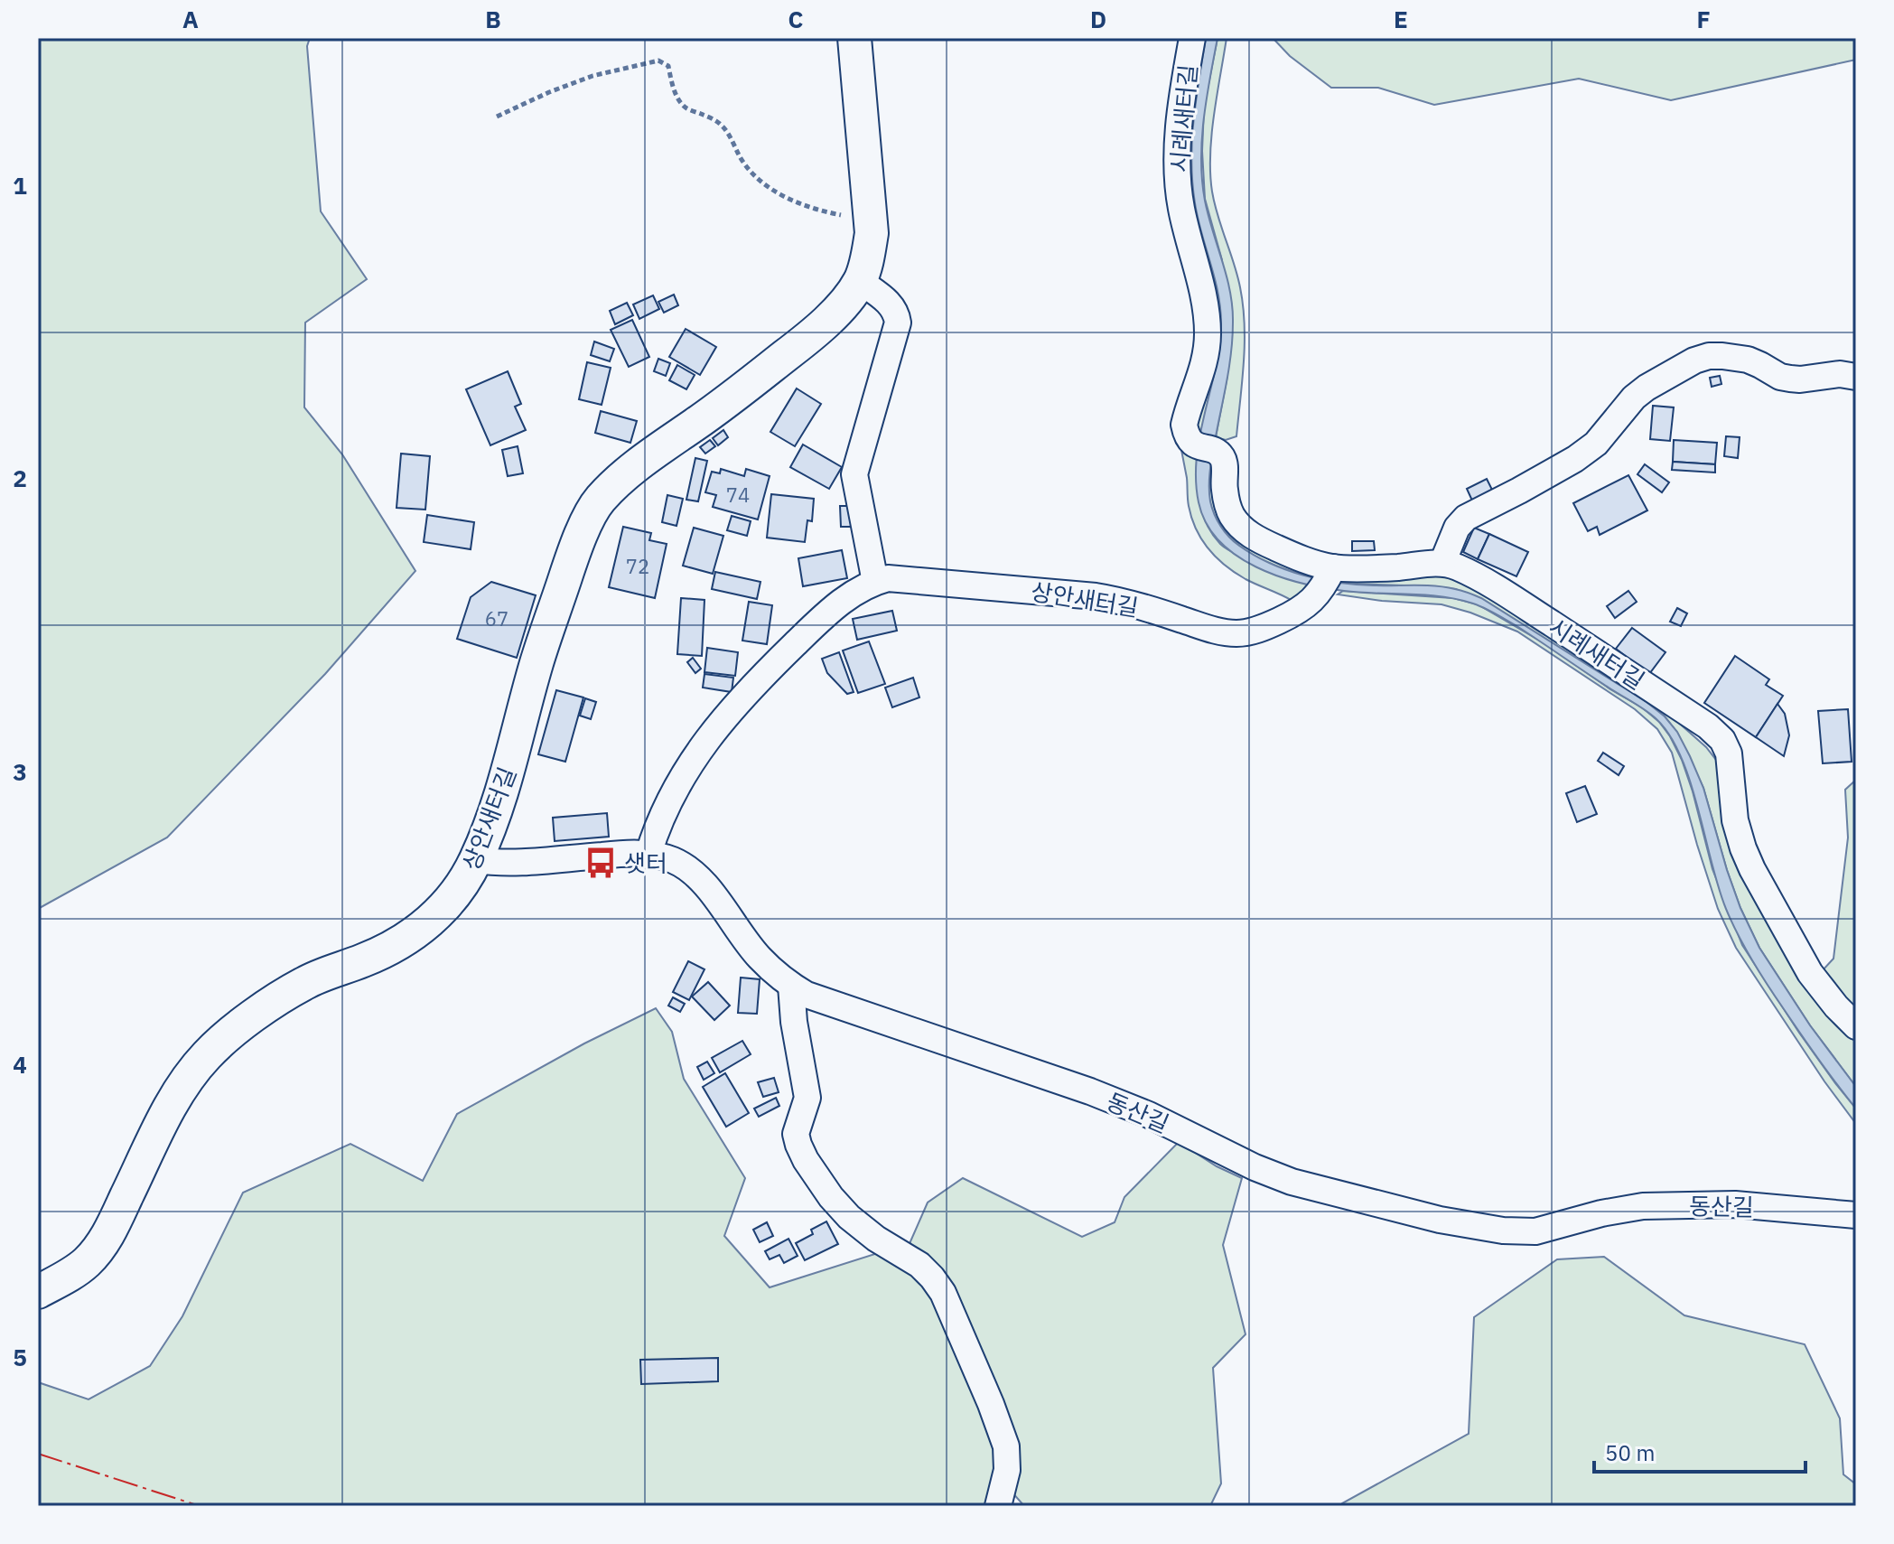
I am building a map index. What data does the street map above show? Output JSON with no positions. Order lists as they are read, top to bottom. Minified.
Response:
{"streets":{"street":["시례새터길","상안새터길","동산길"]},"crossings":[["시례새터길","상안새터길"],["상안새터길","동산길"]],"places":{"bus stop":["샛터"]},"house_numbers":["74","72","67"],"scale_bar":"50 m","grid":{"columns":["A","B","C","D","E","F"],"rows":["1","2","3","4","5"]}}
